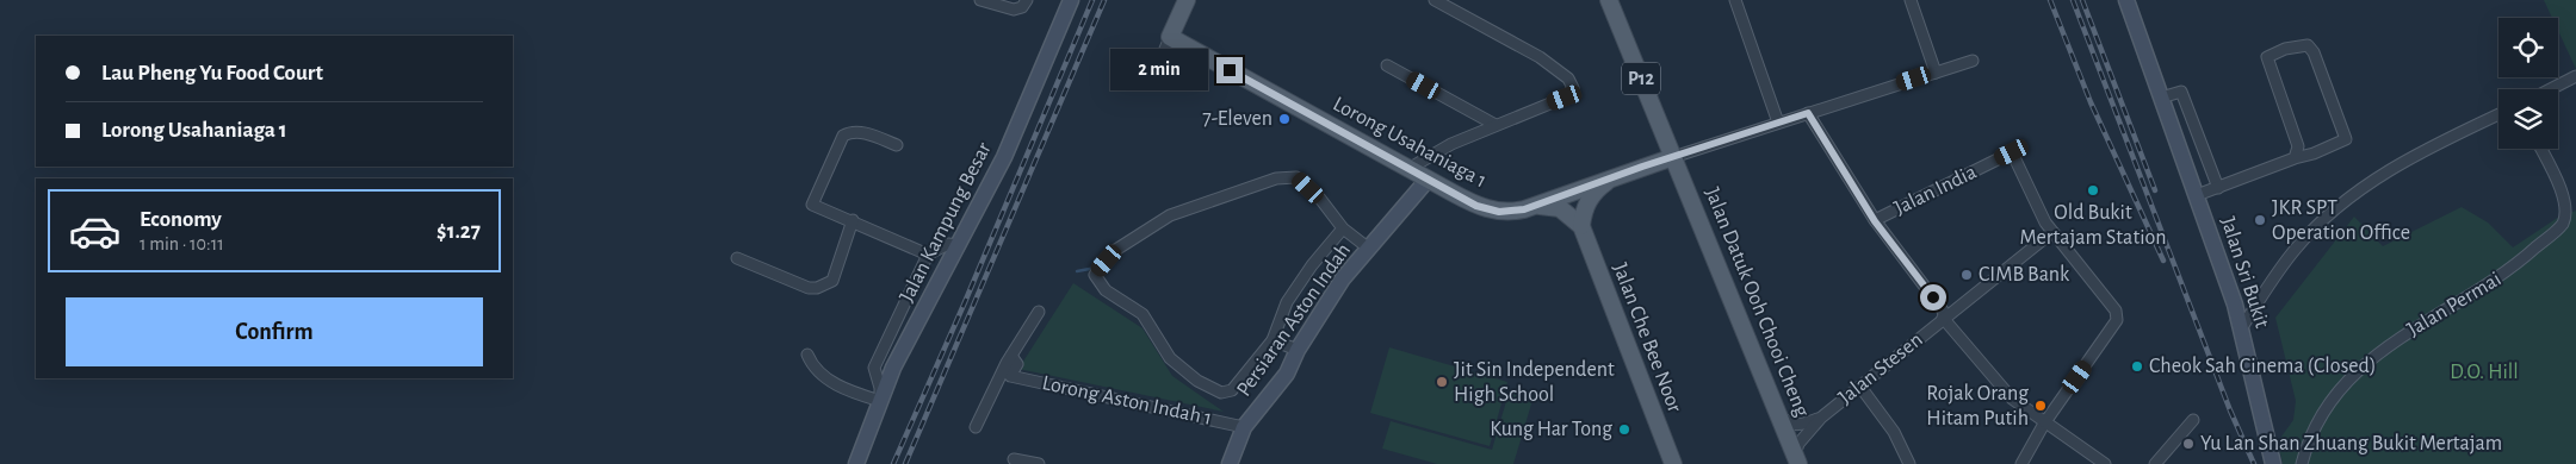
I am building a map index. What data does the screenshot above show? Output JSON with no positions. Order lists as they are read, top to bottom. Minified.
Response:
{"streets":{"main road":["P12","Lorong Usahaniaga 1","Jalan Datuk Ooh Chooi Cheng","Jalan Che Bee Noor"],"street":["Jalan India","Jalan Kampung Besar","Jalan Sri Bukit","Jalan Permai","Persiaran Aston Indah","Jalan Stesen","Lorong Aston Indah 1"]},"crossings":[["P12","Lorong Usahaniaga 1"],["P12","Jalan Datuk Ooh Chooi Cheng"],["Lorong Usahaniaga 1","Jalan Datuk Ooh Chooi Cheng"],["Lorong Usahaniaga 1","Persiaran Aston Indah"],["Jalan India","Jalan Stesen"],["Jalan Datuk Ooh Chooi Cheng","Jalan Stesen"],["Persiaran Aston Indah","Lorong Aston Indah 1"]],"parks":["D.O. Hill"],"places":["7-Eleven","Old Bukit Mertajam Station","JKR SPT Operation Office","CIMB Bank","Cheok Sah Cinema (Closed)","Jit Sin Independent High School","Rojak Orang Hitam Putih","Kung Har Tong","Yu Lan Shan Zhuang Bukit Mertajam"],"page":{"banner":["Lau Pheng Yu Food Court","Lorong Usahaniaga 1"],"bubble":"2 min","list":[{"name":"Economy","note":"1 min · 10:11","value":"$1.27"}],"buttons":"Confirm"}}
